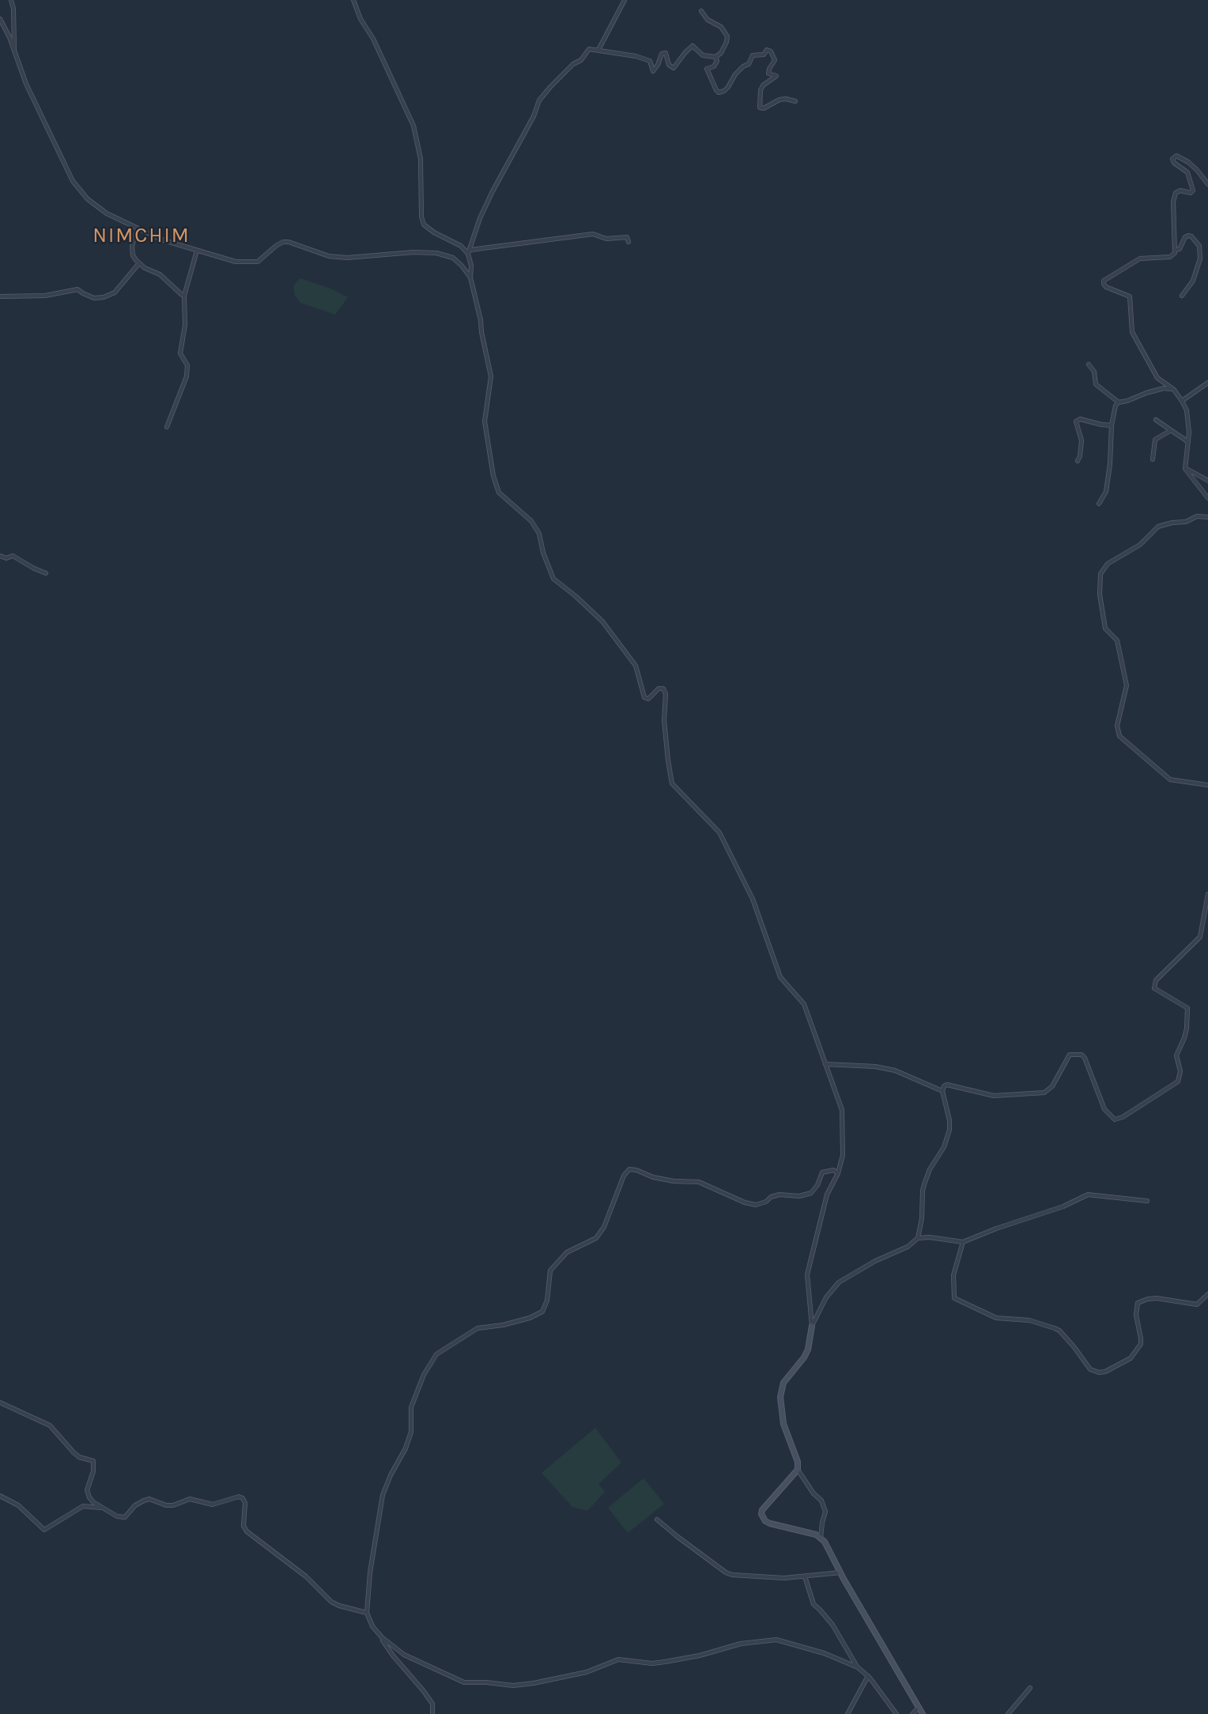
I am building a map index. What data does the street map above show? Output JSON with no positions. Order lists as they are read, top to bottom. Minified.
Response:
{"districts":["NIMCHIM"]}
